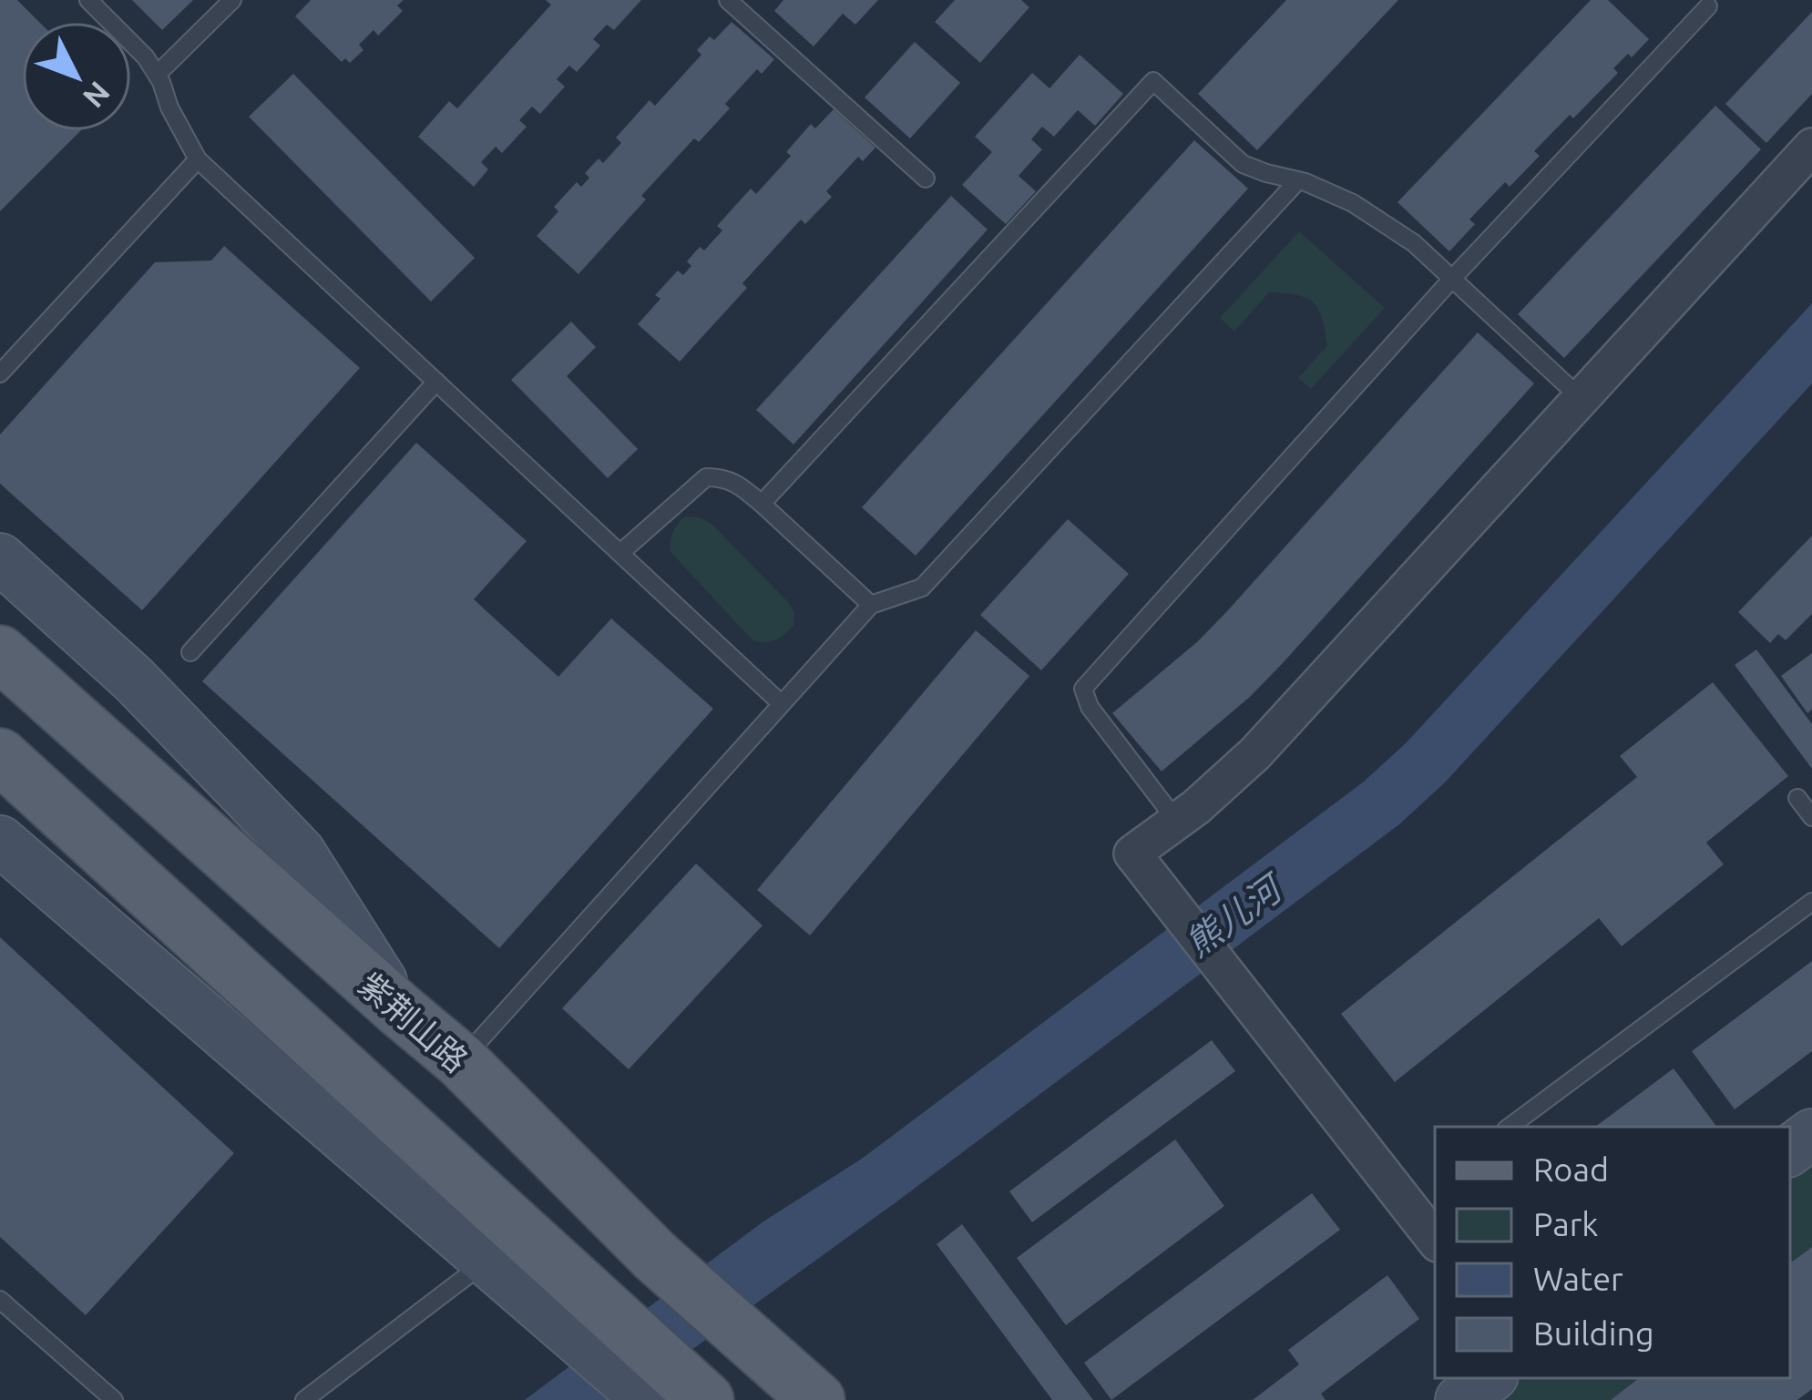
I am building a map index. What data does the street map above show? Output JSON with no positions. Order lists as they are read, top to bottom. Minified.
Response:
{"streets":{"main road":["紫荆山路"]},"water":["熊儿河"],"legend":["Road","Park","Water","Building"],"north":"bottom right"}
